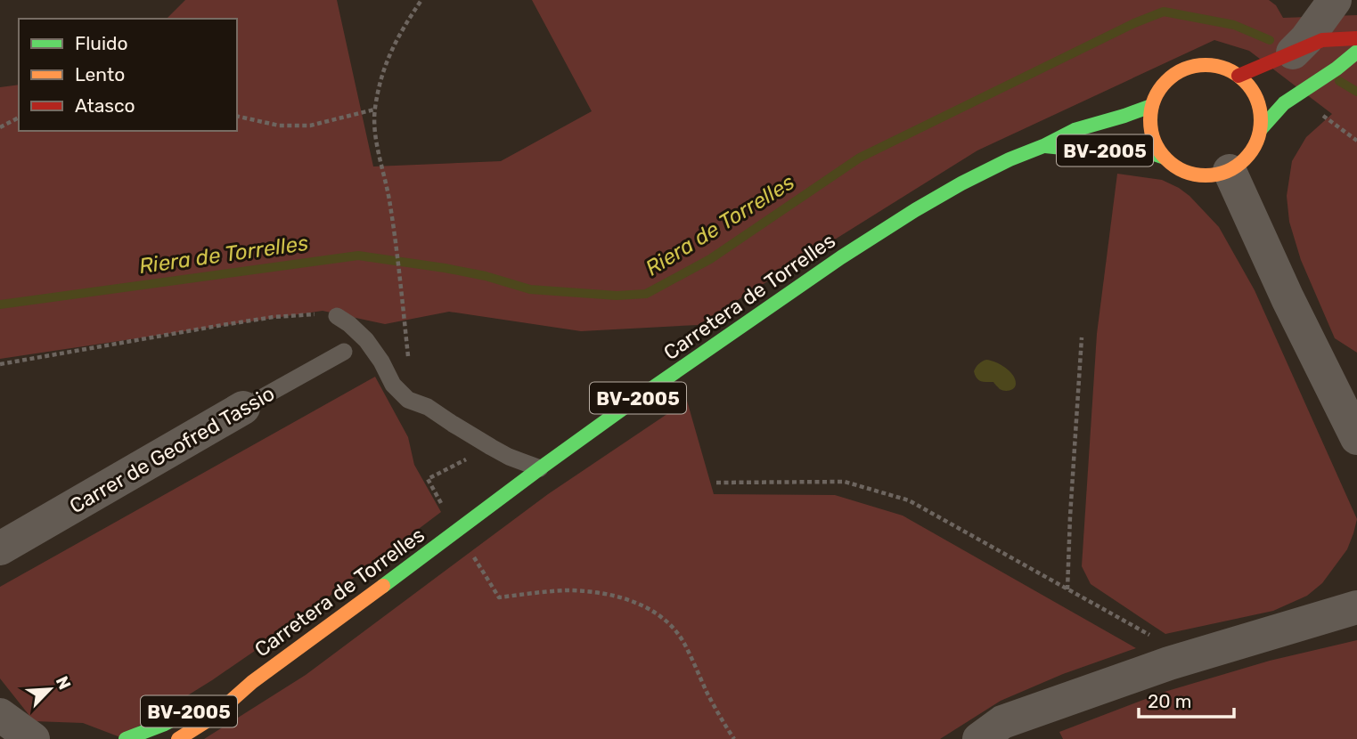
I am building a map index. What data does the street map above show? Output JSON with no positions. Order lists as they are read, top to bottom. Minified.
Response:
{"streets":{"main road":["BV-2005","Carretera de Torrelles"],"street":["Carrer de Geofred Tassio"]},"crossings":[["BV-2005","Carretera de Torrelles"]],"water":["Riera de Torrelles"],"legend":["Fluido","Lento","Atasco"],"scale_bar":"20 m","north":"top right"}
